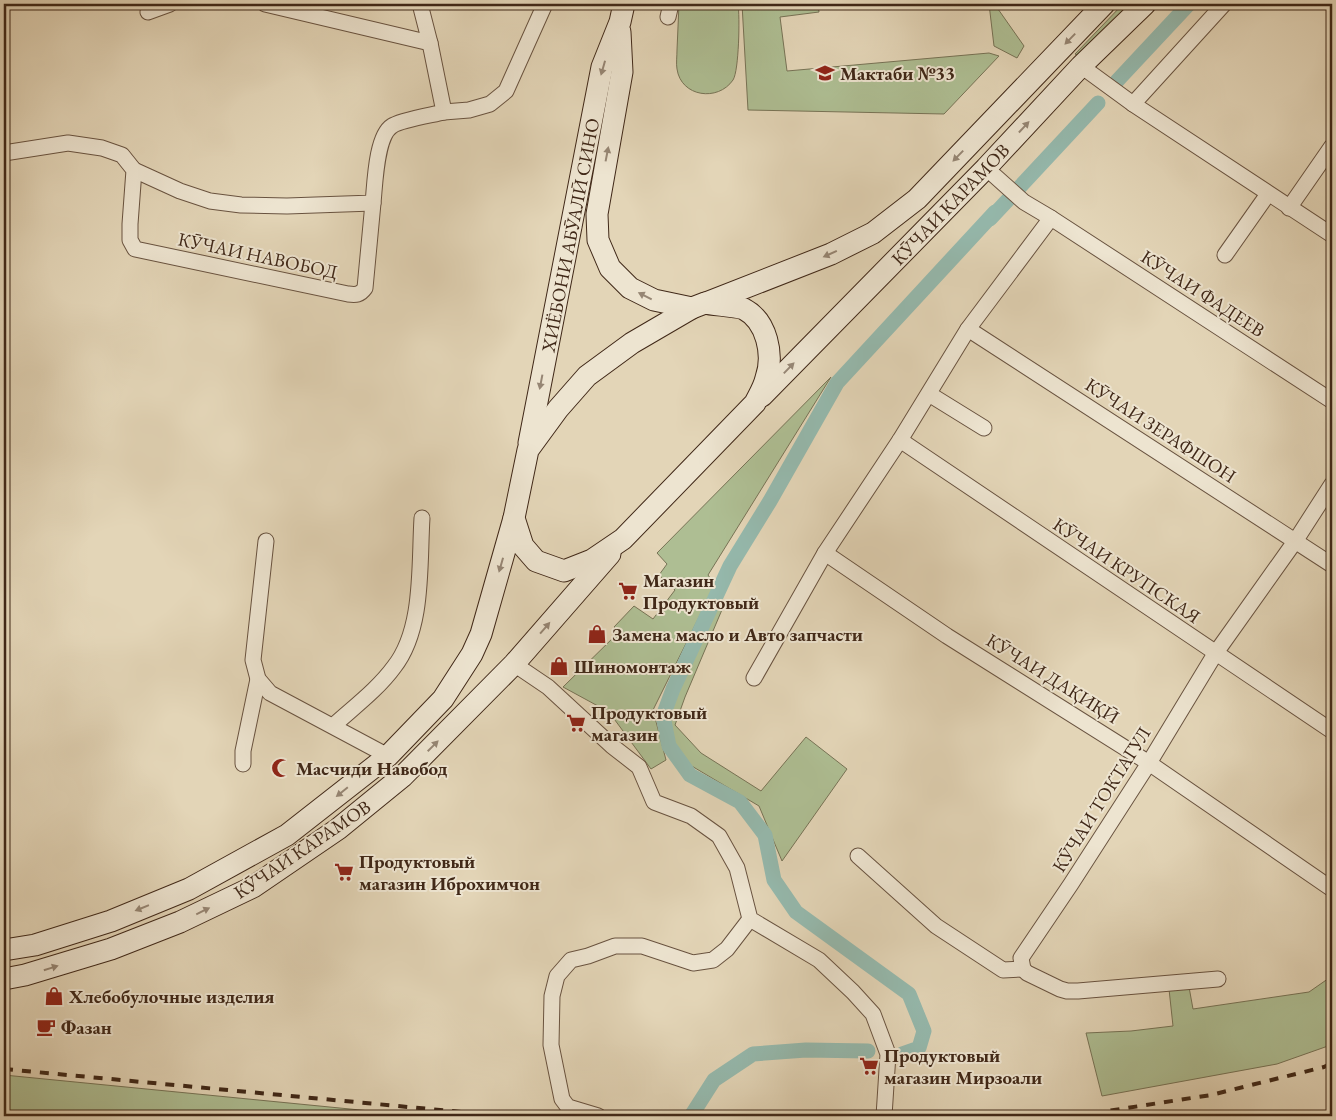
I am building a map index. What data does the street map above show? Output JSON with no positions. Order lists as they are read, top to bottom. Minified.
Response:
{"streets":{"main road":["КӮЧАИ КАРАМОВ","ХИЁБОНИ АБӮАЛӢ СИНО"],"street":["КӮЧАИ НАВОБОД","КӮЧАИ ФАДЕЕВ","КӮЧАИ ЗЕРАФШОН","КӮЧАИ КРУПСКАЯ","КӮЧАИ ДАҚИҚӢ","КӮЧАИ ТОКТАГУЛ"]},"crossings":[["КӮЧАИ КАРАМОВ","ХИЁБОНИ АБӮАЛӢ СИНО"],["КӮЧАИ КАРАМОВ","КӮЧАИ ФАДЕЕВ"],["КӮЧАИ ЗЕРАФШОН","КӮЧАИ ТОКТАГУЛ"],["КӮЧАИ КРУПСКАЯ","КӮЧАИ ТОКТАГУЛ"],["КӮЧАИ ДАҚИҚӢ","КӮЧАИ ТОКТАГУЛ"]],"places":{"school or university":["Мактаби №33"],"supermarket":["Магазин Продуктовый","Продуктовый магазин","Продуктовый магазин Иброхимчон","Продуктовый магазин Мирзоали"],"shop":["Замена масло и Авто запчасти","Шиномонтаж","Хлебобулочные изделия"],"mosque":["Масчиди Навобод"],"cafe":["Фазан"]}}
